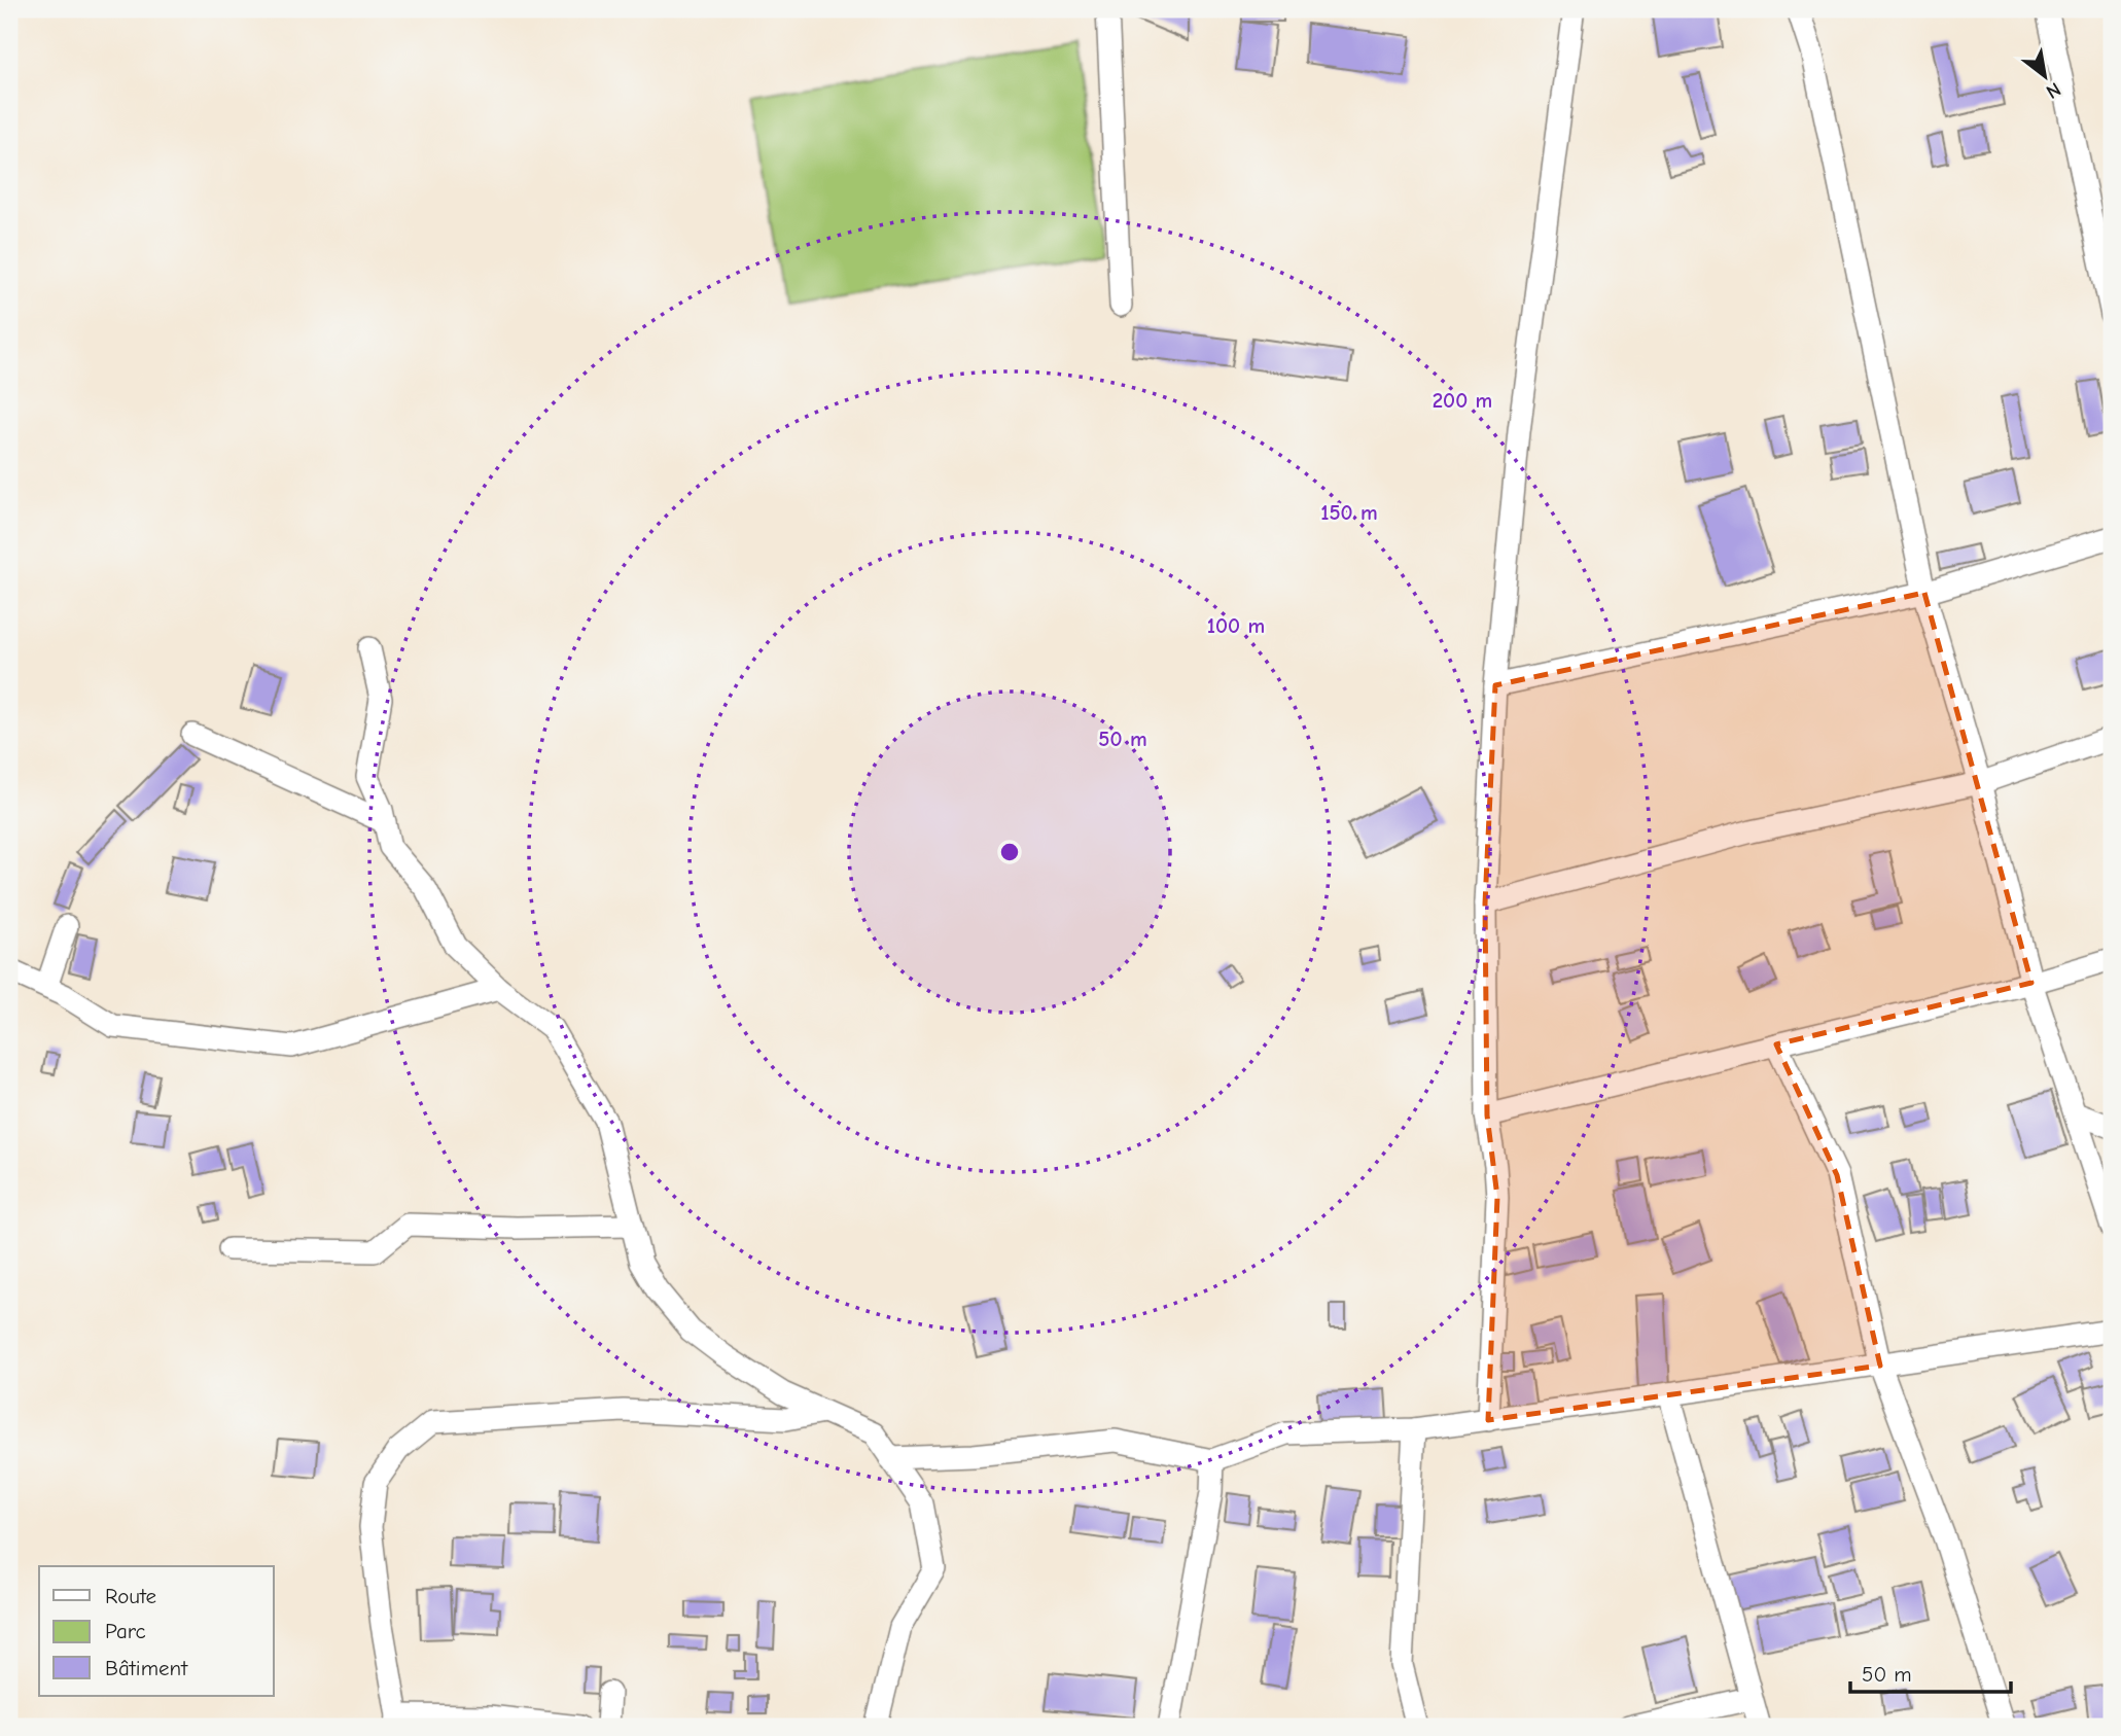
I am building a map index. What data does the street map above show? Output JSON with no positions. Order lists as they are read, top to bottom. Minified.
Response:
{"legend":["Route","Parc","Bâtiment"],"scale_bar":"50 m","north":"bottom right","rings":["200 m","150 m","100 m","50 m"]}
